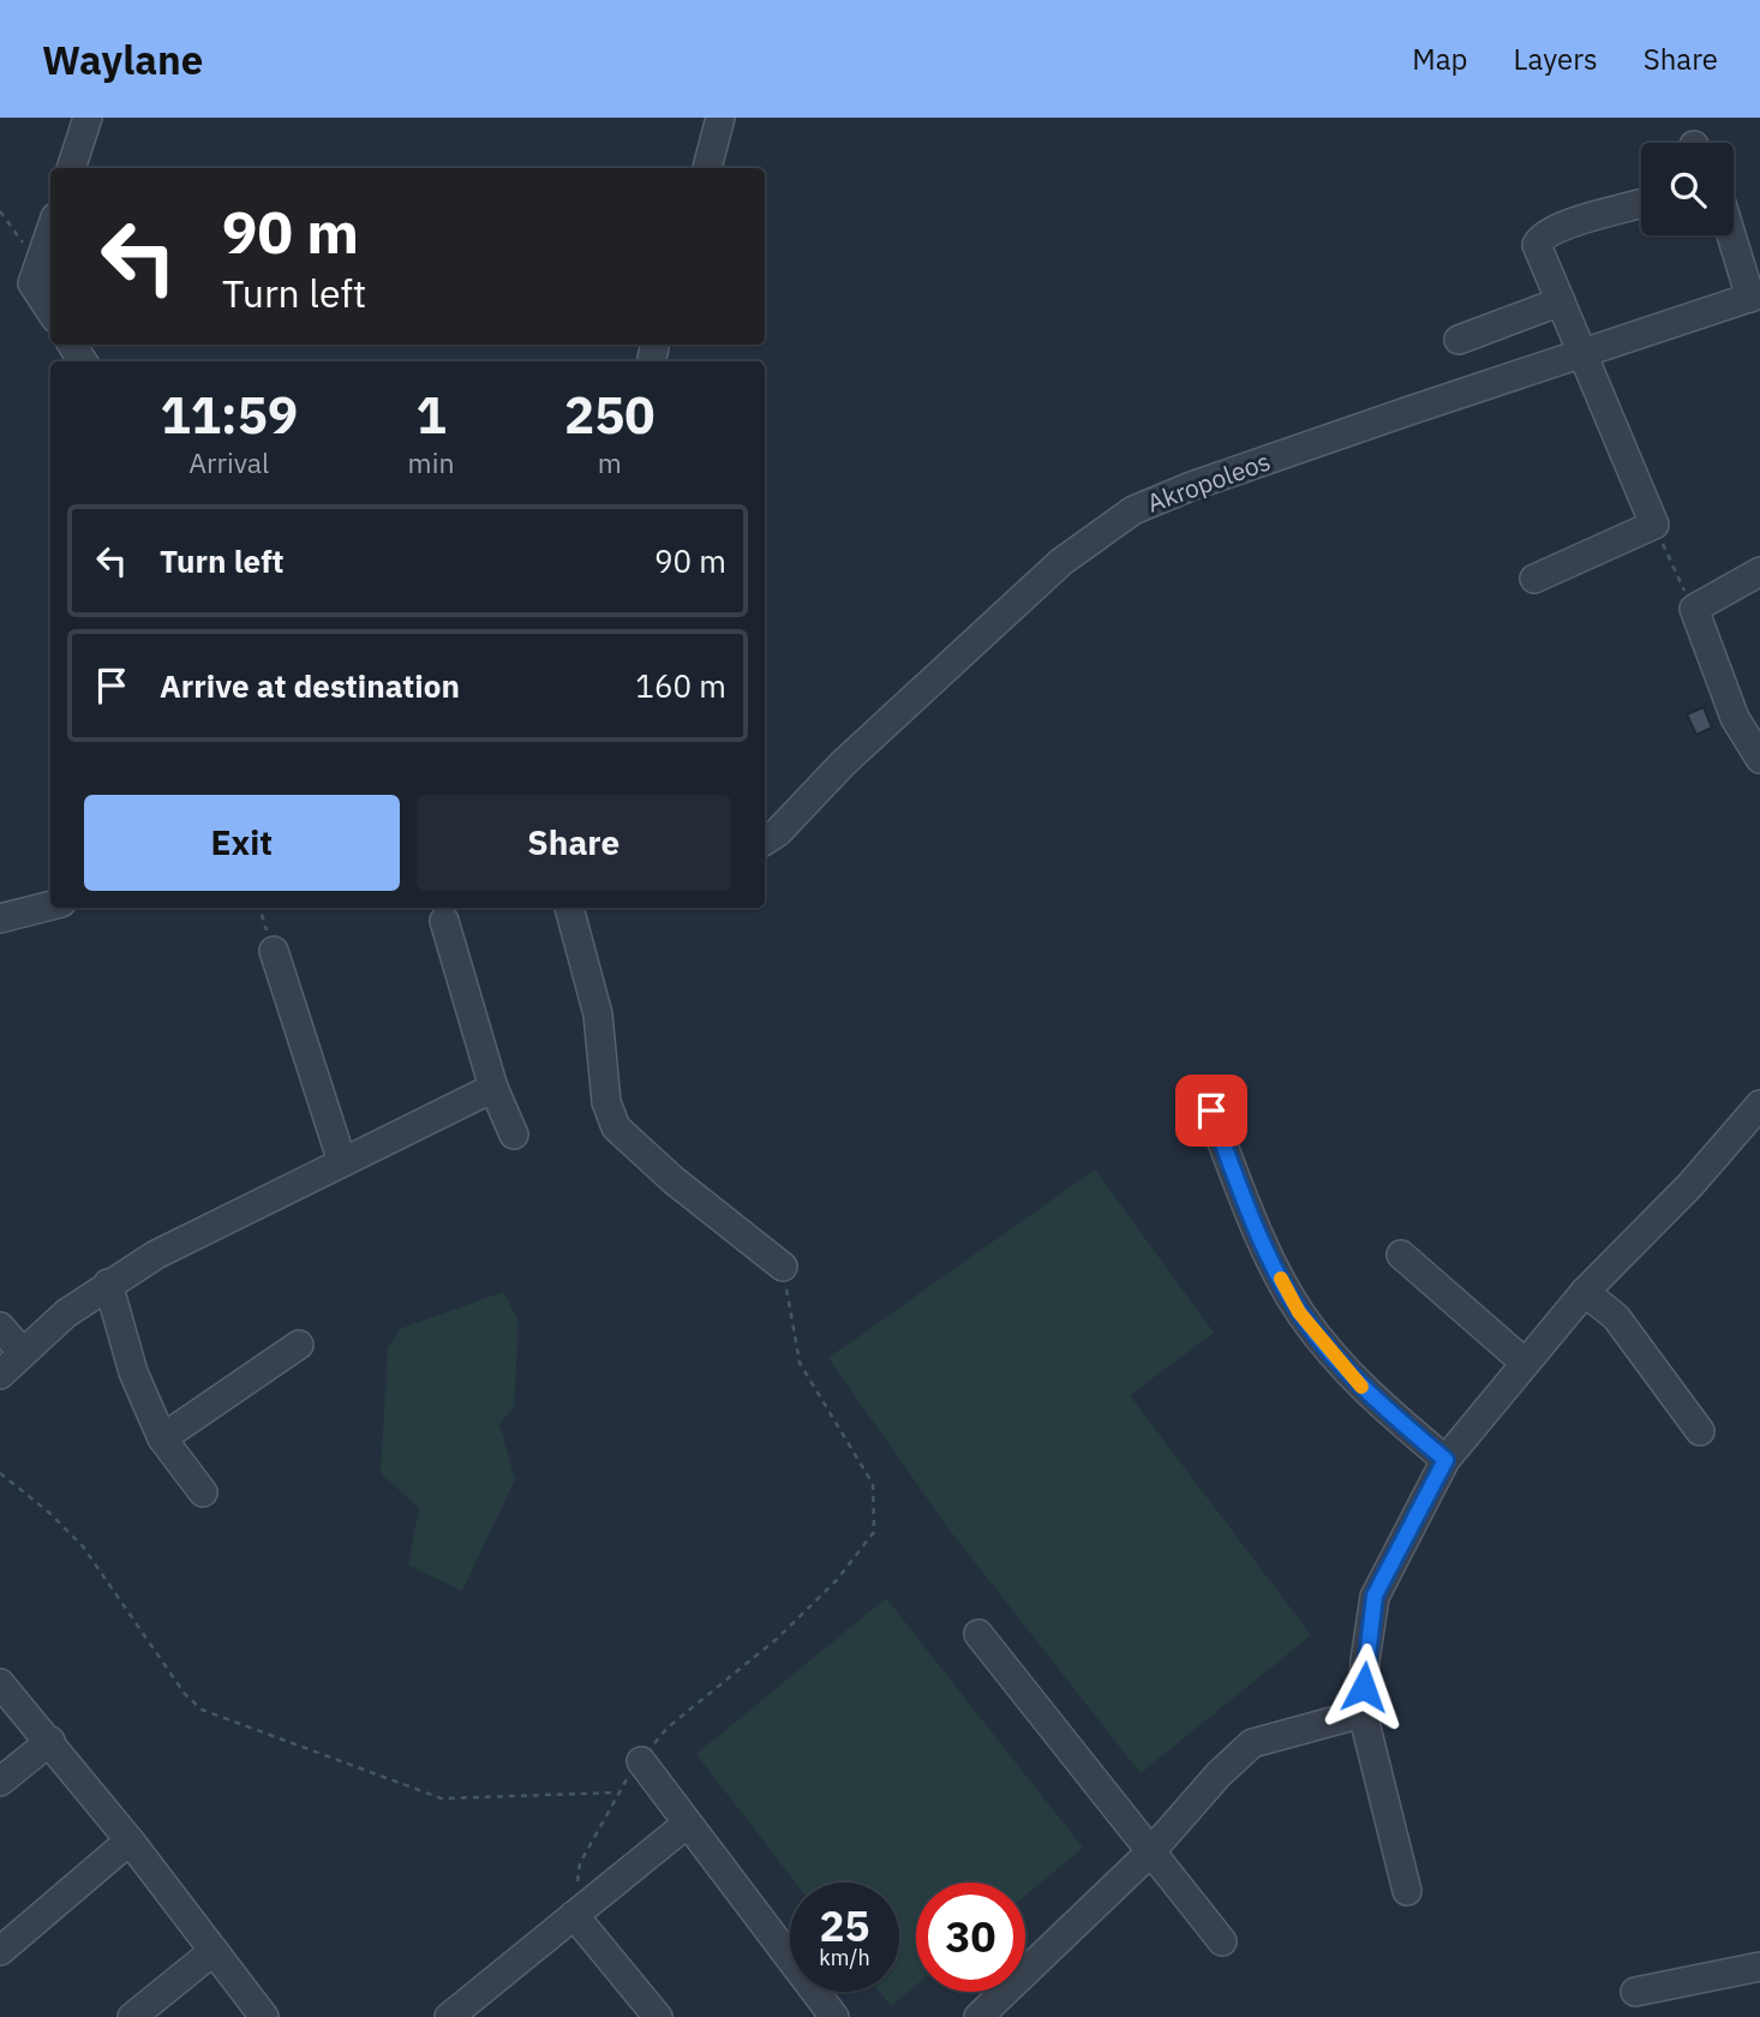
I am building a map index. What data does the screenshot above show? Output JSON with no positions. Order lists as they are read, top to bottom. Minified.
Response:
{"streets":{"street":["Akropoleos"]},"page":{"header":"Waylane","nav":["Map","Layers","Share"],"turn":["90 m","Turn left"],"eta":["11:59","Arrival","1","min","250","m"],"list":[{"name":"Turn left","value":"90 m"},{"name":"Arrive at destination","value":"160 m"}],"buttons":["Exit","Share"],"speed":"25 km/h","limit":"30"}}
